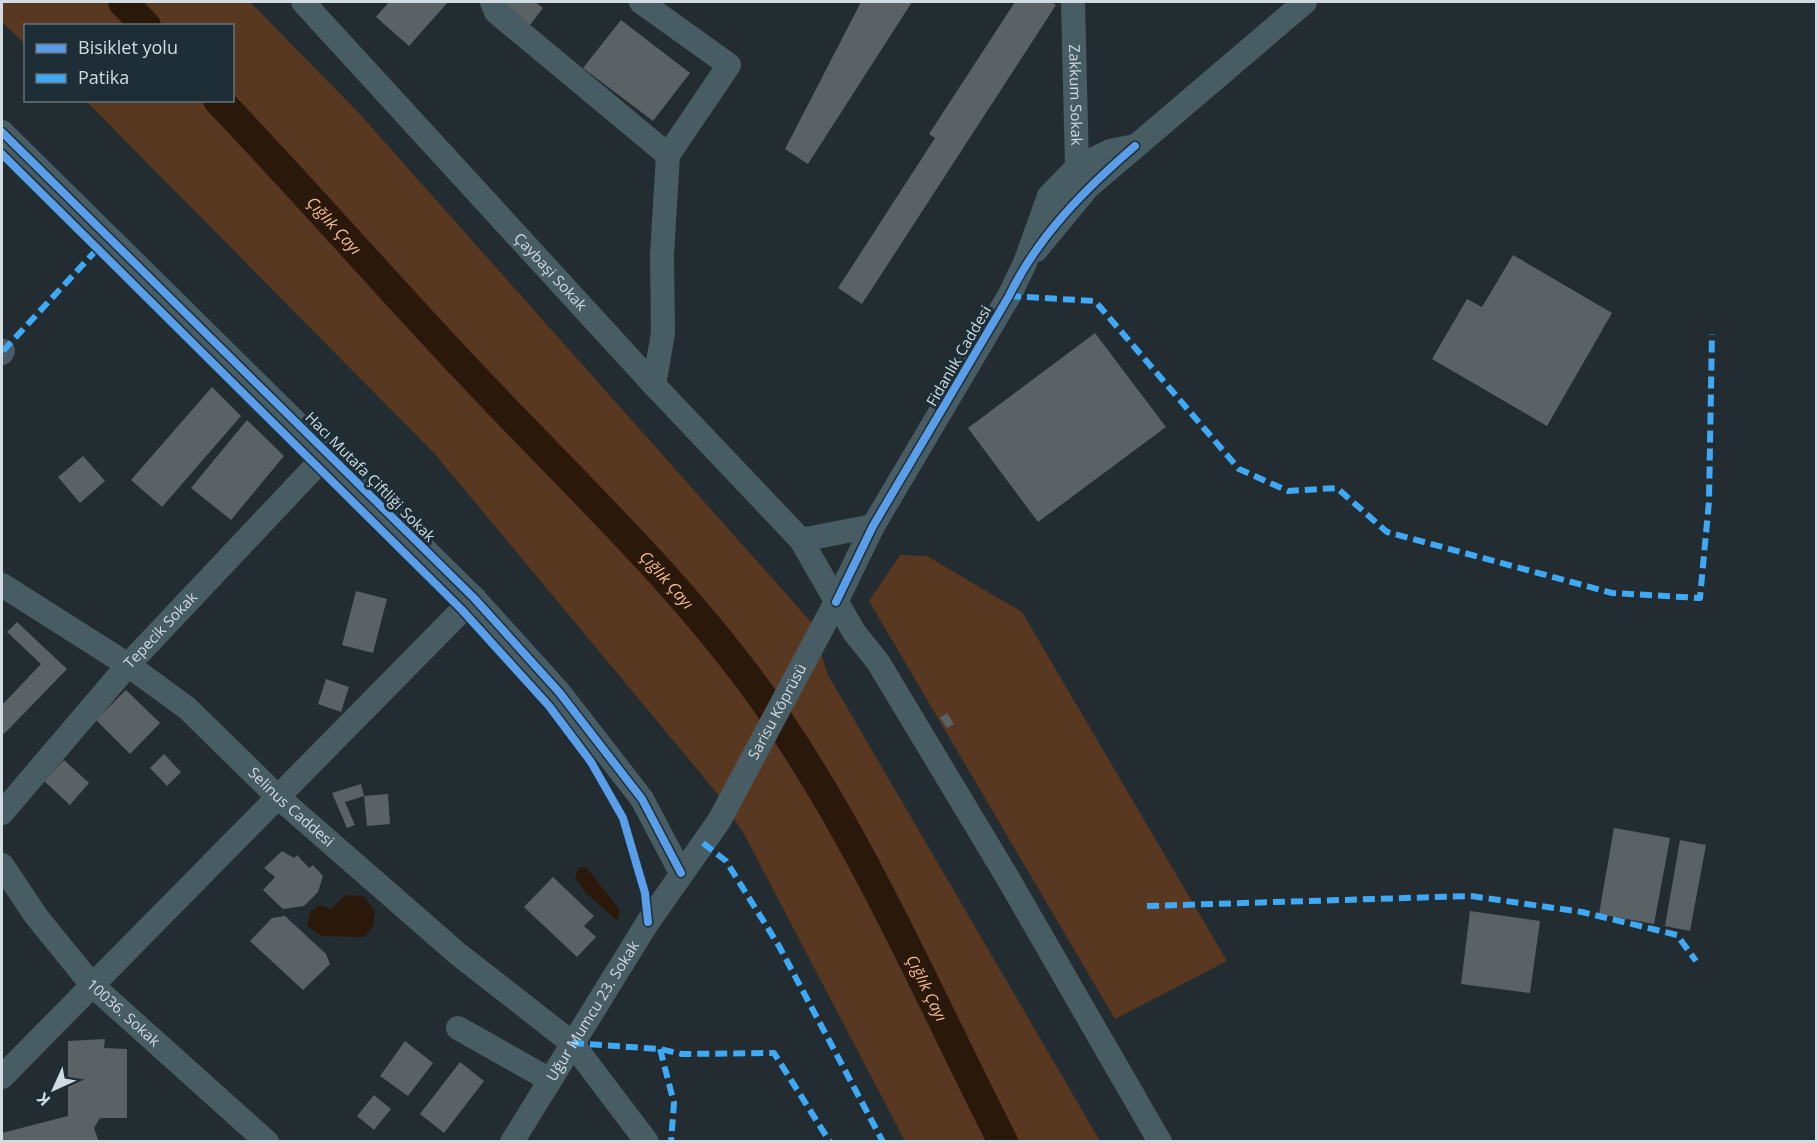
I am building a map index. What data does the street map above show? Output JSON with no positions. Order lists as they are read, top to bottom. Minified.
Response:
{"streets":{"street":["Zakkum Sokak","Çaybaşi Sokak","Fidanlık Caddesi","Hacı Mutafa Çiftliği Sokak","Tepecik Sokak","Sarisu Kōprüsü","Selinus Caddesi","Uğur Mumcu 23. Sokak","10036. Sokak"]},"crossings":[["Zakkum Sokak","Fidanlık Caddesi"],["Çaybaşi Sokak","Fidanlık Caddesi"],["Çaybaşi Sokak","Sarisu Kōprüsü"],["Fidanlık Caddesi","Sarisu Kōprüsü"],["Hacı Mutafa Çiftliği Sokak","Tepecik Sokak"],["Hacı Mutafa Çiftliği Sokak","Uğur Mumcu 23. Sokak"],["Tepecik Sokak","Selinus Caddesi"],["Sarisu Kōprüsü","Uğur Mumcu 23. Sokak"],["Selinus Caddesi","Uğur Mumcu 23. Sokak"]],"water":["Çığlık Çayı"],"legend":["Bisiklet yolu","Patika"],"north":"bottom left"}
